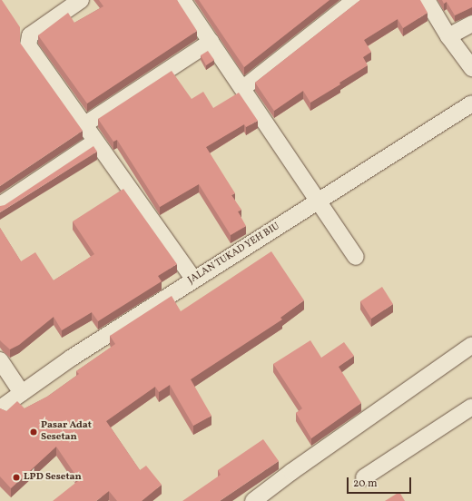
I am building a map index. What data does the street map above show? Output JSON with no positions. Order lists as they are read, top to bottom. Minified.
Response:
{"streets":{"street":["JALAN TUKAD YEH BIU"]},"places":["Pasar Adat Sesetan","LPD Sesetan"],"scale_bar":"20 m"}
